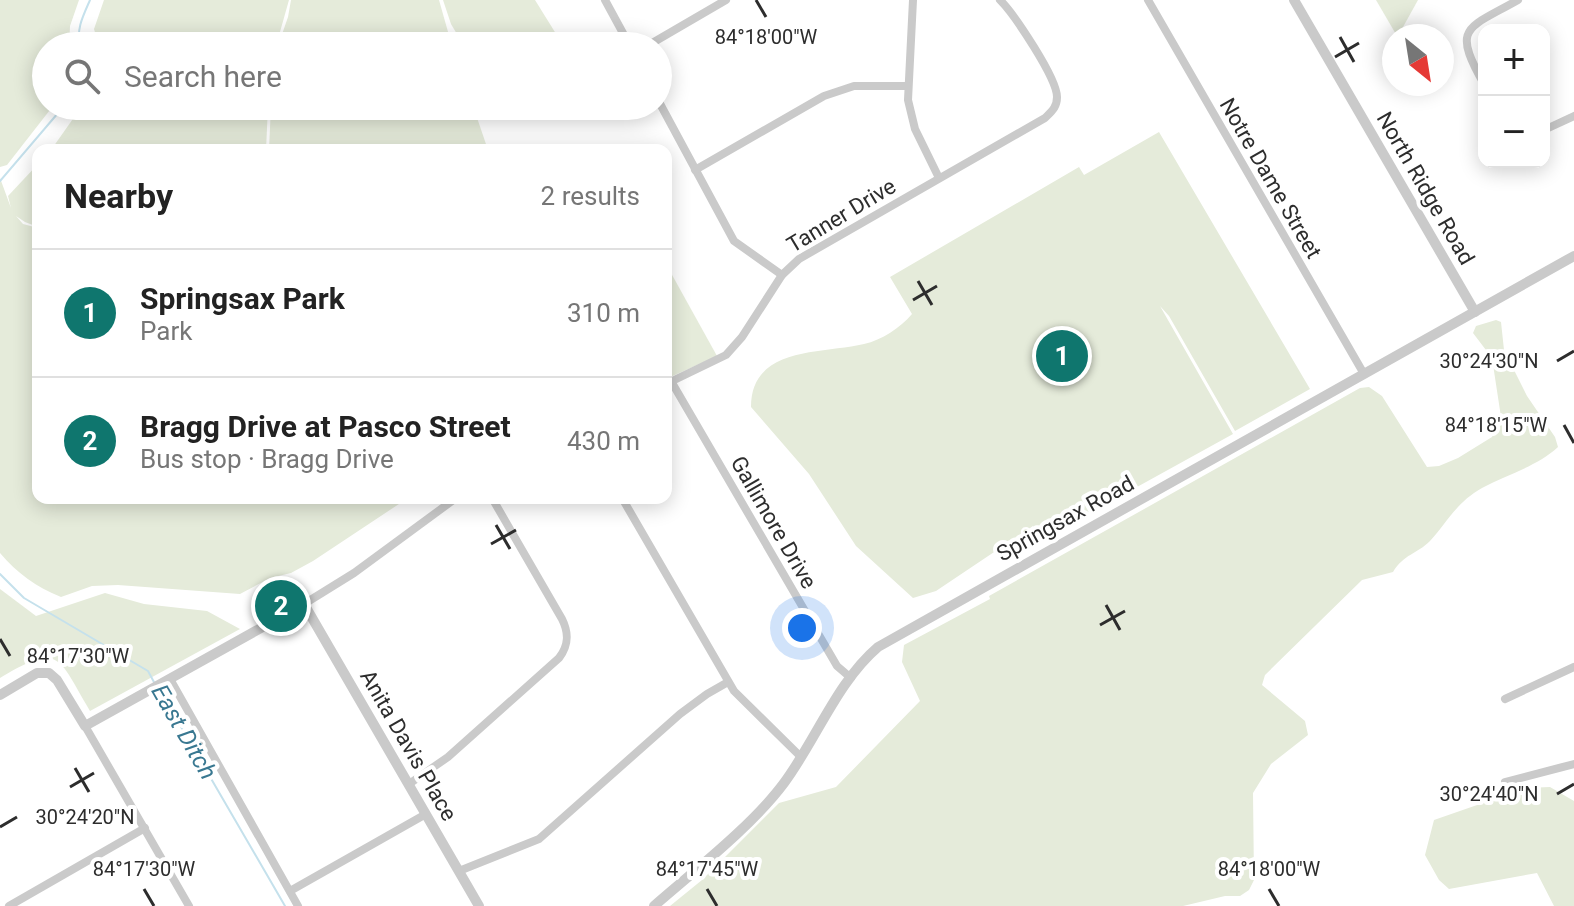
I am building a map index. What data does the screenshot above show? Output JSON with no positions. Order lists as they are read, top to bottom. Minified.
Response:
{"streets":{"street":["Notre Dame Street","North Ridge Road","Tanner Drive","Springsax Road","Gallimore Drive","Anita Davis Place"]},"crossings":[["Notre Dame Street","Springsax Road"],["North Ridge Road","Springsax Road"],["Springsax Road","Gallimore Drive"]],"water":["East Ditch"],"north":"bottom right","page":{"map_buttons":["+","−"],"search":"Search here","heading":["Nearby","2 results"],"list":[{"mark":"1","name":"Springsax Park","note":"Park","value":"310 m"},{"mark":"2","name":"Bragg Drive at Pasco Street","note":"Bus stop · Bragg Drive","value":"430 m"}],"pins":["1","2"]},"coordinates":["84°18'00\"W","30°24'30\"N","84°18'15\"W","84°17'30\"W","30°24'40\"N","30°24'20\"N","84°17'45\"W"]}
